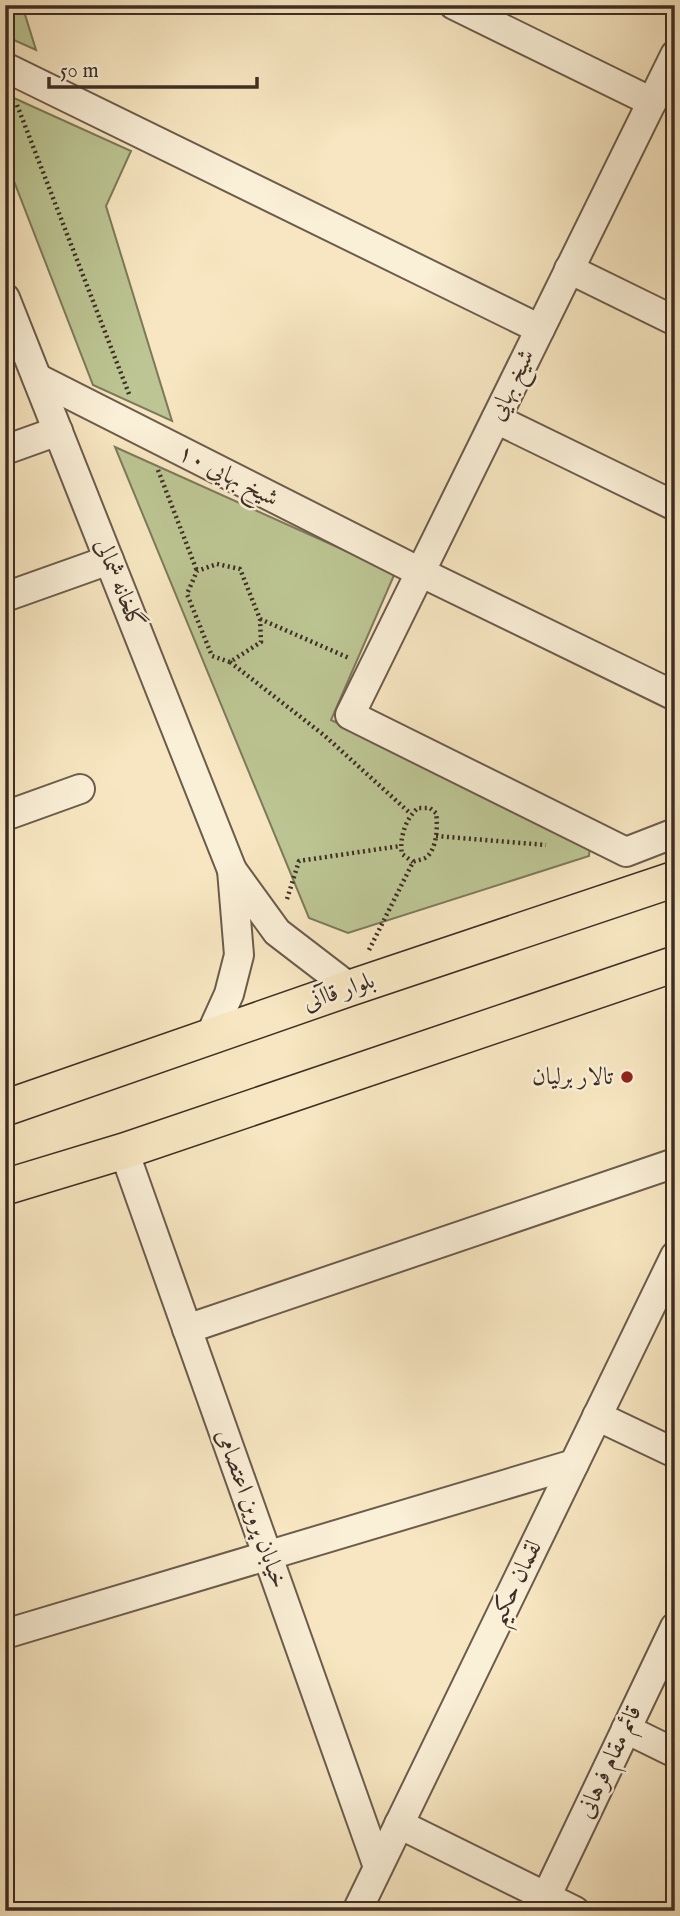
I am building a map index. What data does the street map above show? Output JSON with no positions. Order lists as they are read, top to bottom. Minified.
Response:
{"streets":{"main road":["بلوار قاآنی"],"street":["شیخ بهایی","شیخ بهایی ۱۰","گلخانه شمالی","خیابان پروین اعتصامی","لقمان حکیم","قائم مقام فرهانی"]},"crossings":[["شیخ بهایی","شیخ بهایی ۱۰"],["شیخ بهایی ۱۰","گلخانه شمالی"],["خیابان پروین اعتصامی","لقمان حکیم"]],"places":["تالار برلیان"],"scale_bar":"50 m"}
